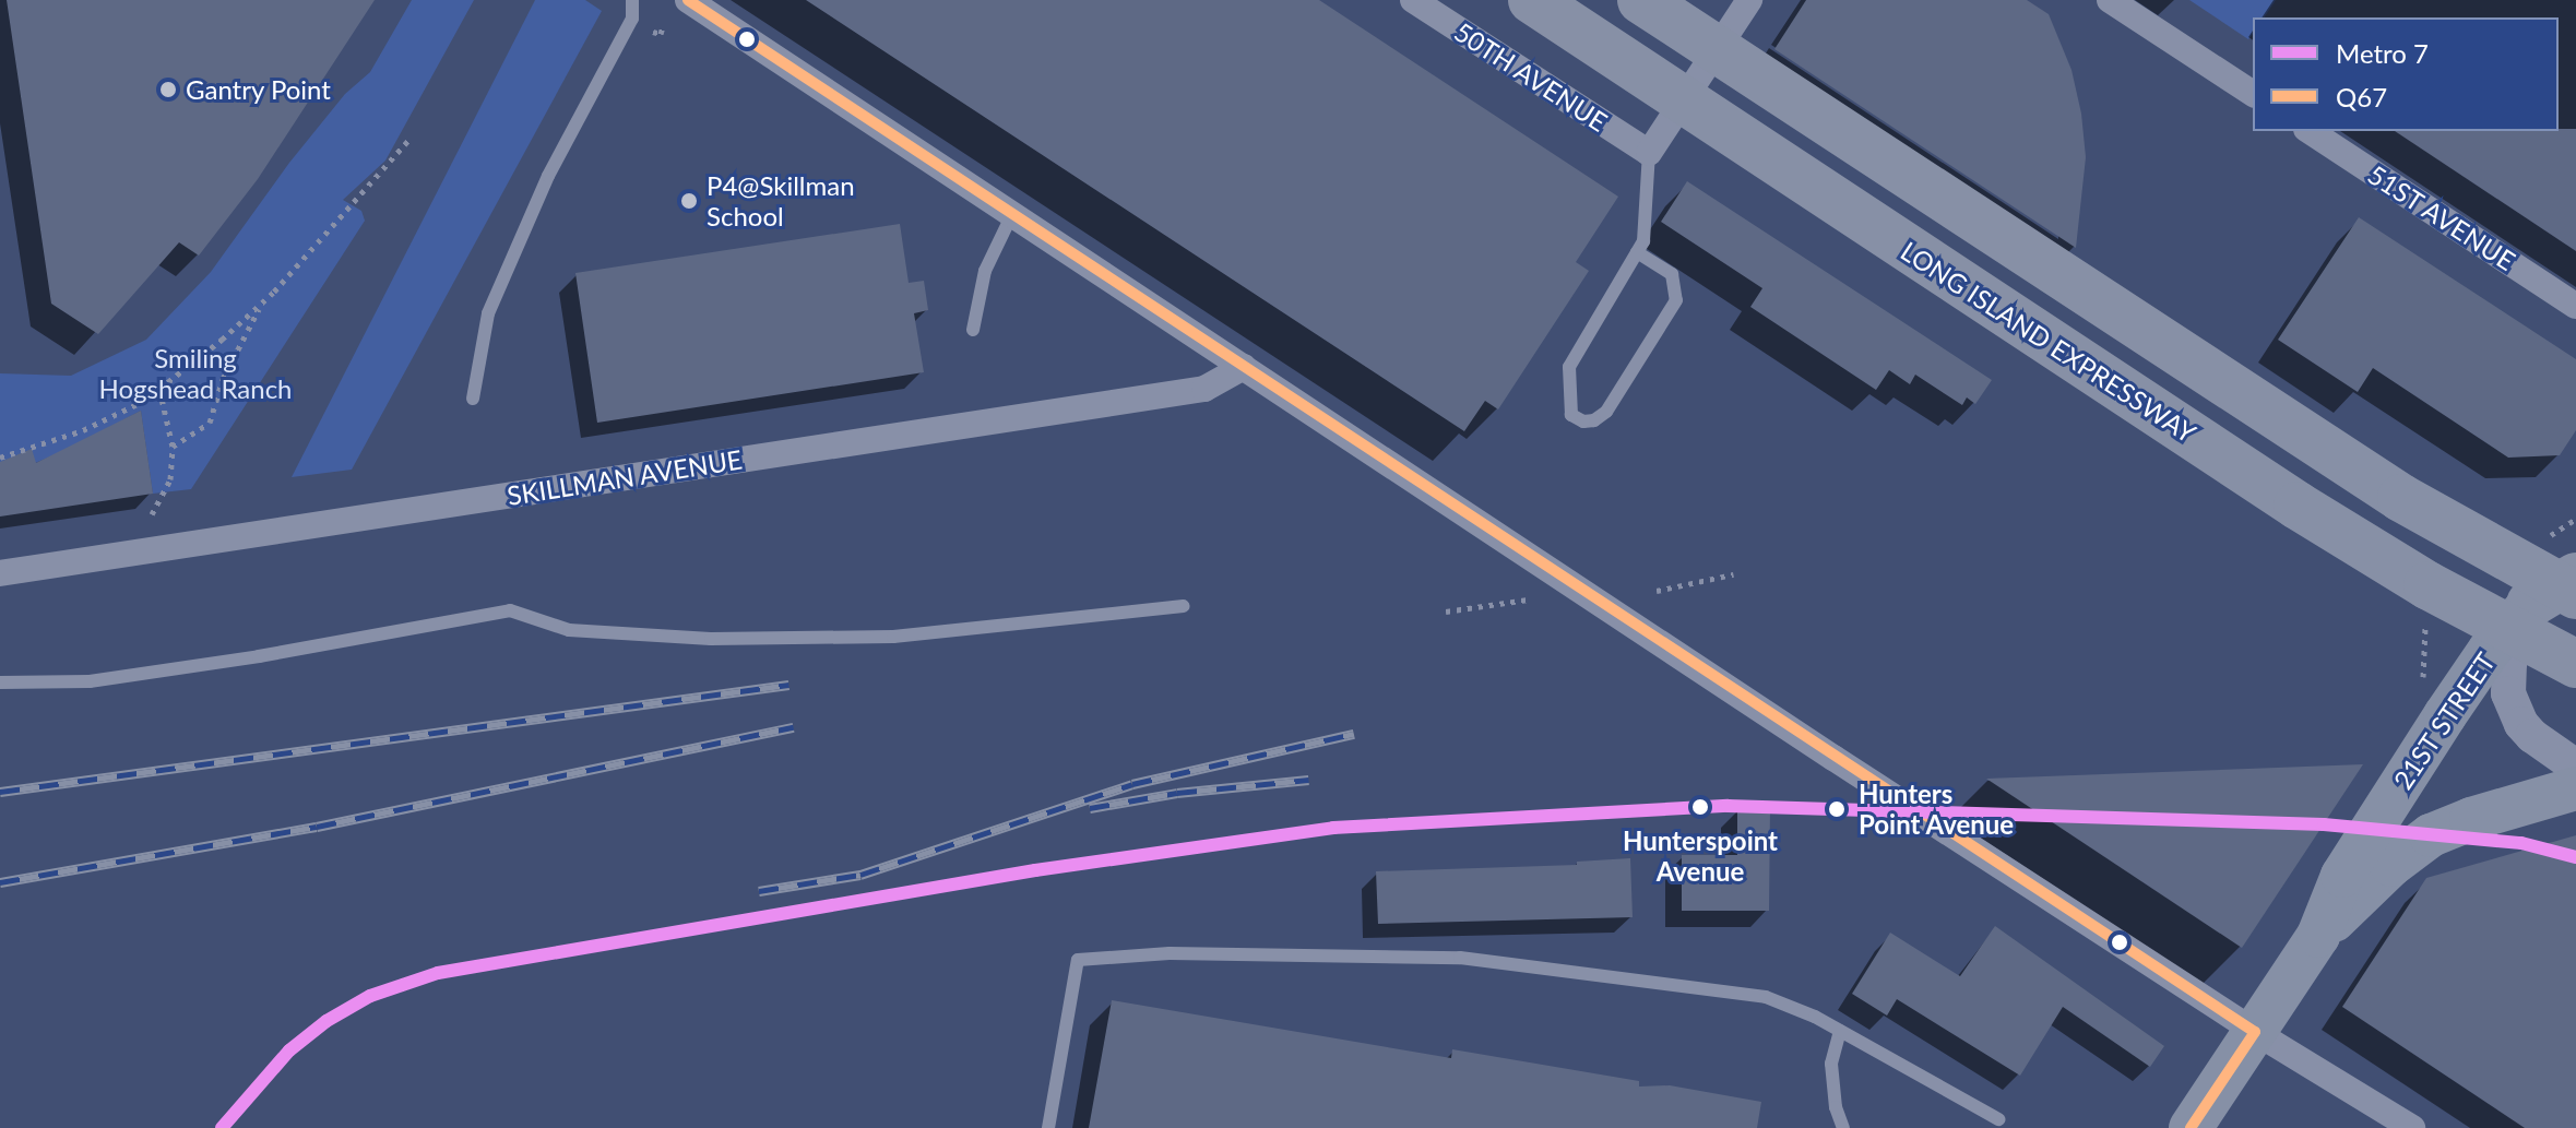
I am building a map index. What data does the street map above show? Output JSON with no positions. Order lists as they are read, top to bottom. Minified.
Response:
{"streets":{"highway":["LONG ISLAND EXPRESSWAY"],"main road":["21ST STREET"],"street":["50TH AVENUE","51ST AVENUE","SKILLMAN AVENUE"]},"parks":["Smiling Hogshead Ranch"],"places":["Gantry Point","P4@Skillman School","Hunterspoint Avenue","Hunters Point Avenue"],"lines":["transit line Q67","metro line 7"],"legend":["Metro 7","Q67"]}
